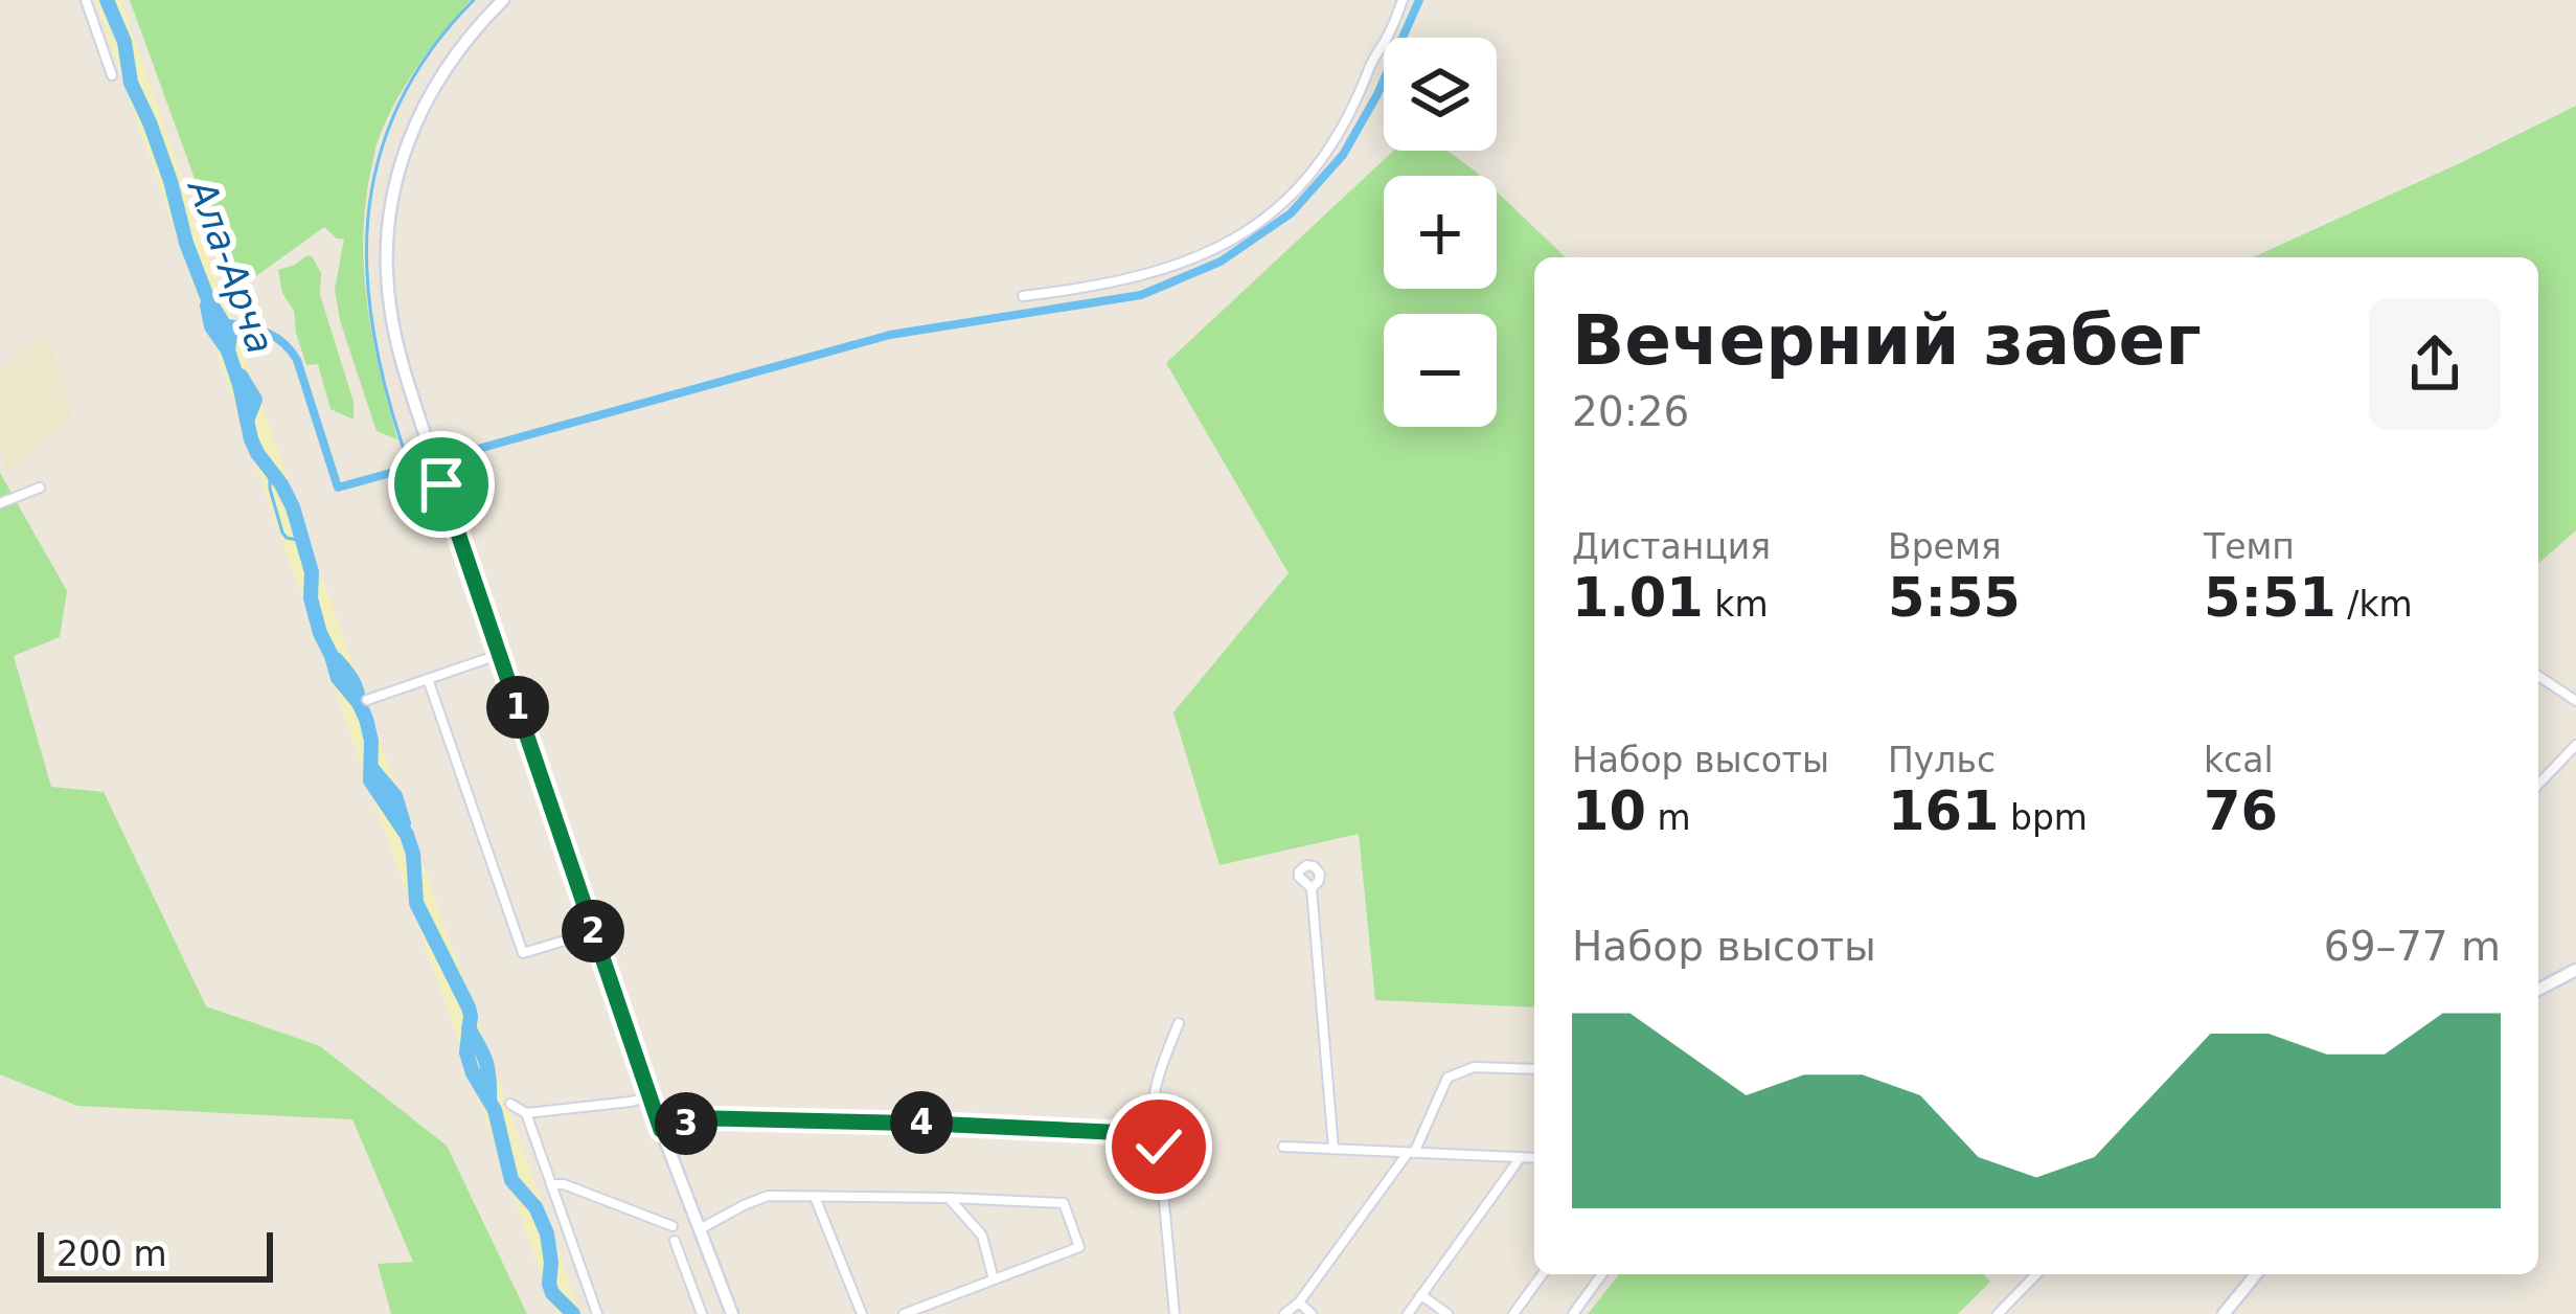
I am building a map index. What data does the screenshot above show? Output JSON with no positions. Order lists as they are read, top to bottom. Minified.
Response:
{"water":["Ала-Арча"],"scale_bar":"200 m","page":{"map_buttons":["+","−"],"heading":["Вечерний забег","20:26"],"stats":[["Дистанция","1.01 km"],["Время","5:55"],["Темп","5:51 /km"],["Набор высоты","10 m"],["Пульс","161 bpm"],["kcal","76"]],"pins":["1","2","4","3"],"chart":["Набор высоты","69–77 m"],"scale":"200 m"}}
